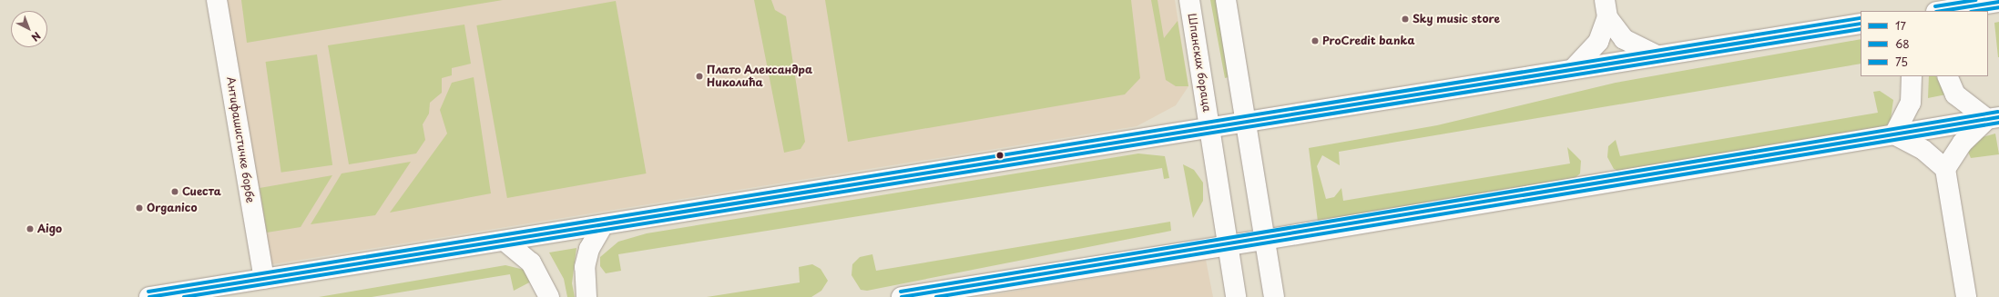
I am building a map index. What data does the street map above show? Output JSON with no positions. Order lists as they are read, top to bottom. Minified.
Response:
{"streets":{"street":["Шпанских бораца","Антифашистичке борбе"]},"places":["Sky music store","ProCredit banka","Плато Александра Николића","Сиеста","Organico","Aigo"],"lines":["transit line 75","transit line 17","transit line 68"],"legend":["17","68","75"],"north":"bottom right"}
